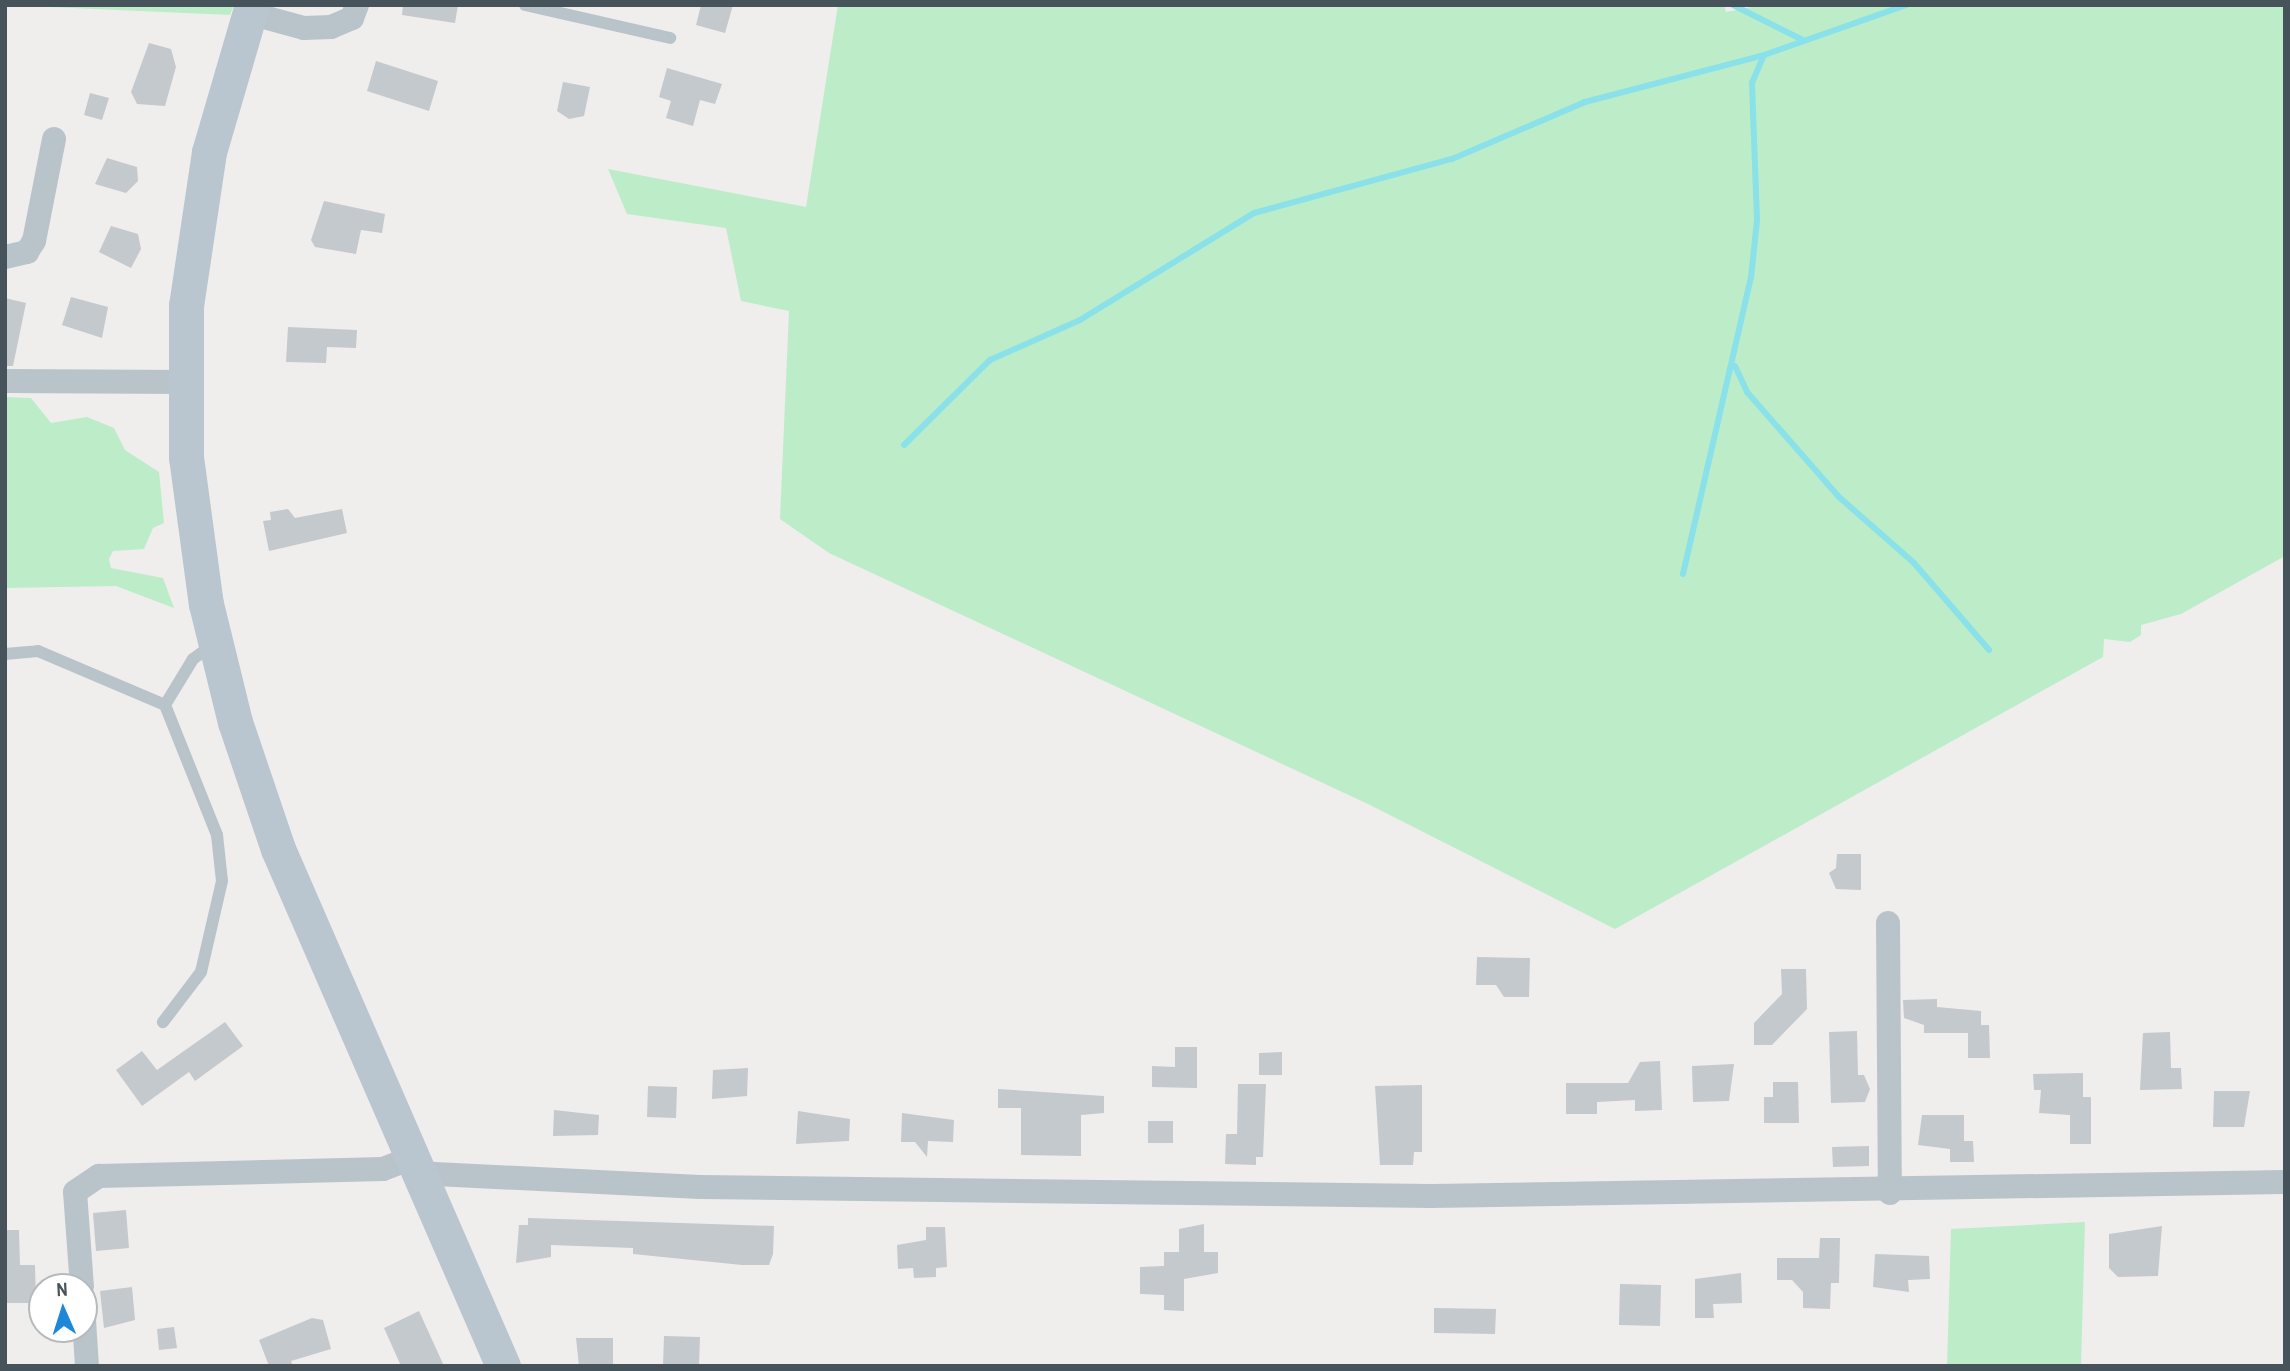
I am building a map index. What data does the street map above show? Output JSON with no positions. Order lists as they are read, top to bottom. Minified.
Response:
{"north":"top"}
